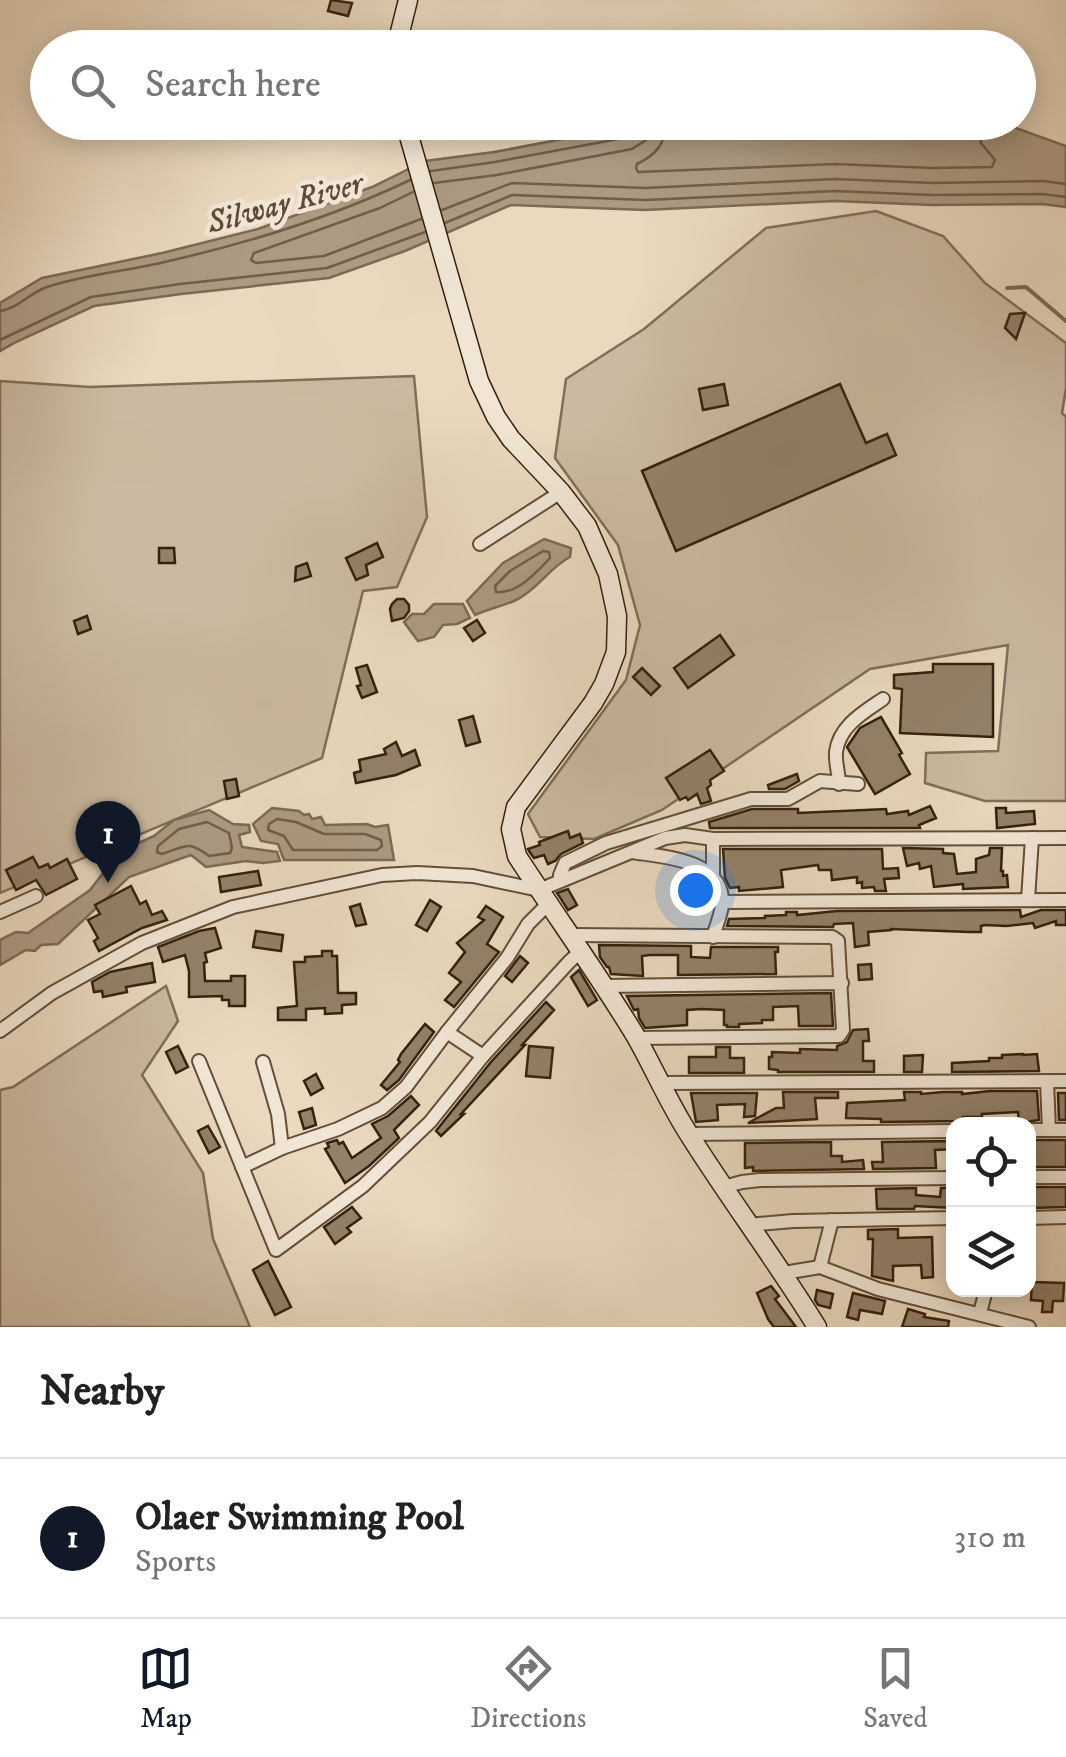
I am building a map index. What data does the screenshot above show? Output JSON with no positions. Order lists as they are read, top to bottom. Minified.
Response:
{"water":["Silway River"],"page":{"search":"Search here","pins":"1","heading":"Nearby","list":[{"mark":"1","name":"Olaer Swimming Pool","note":"Sports","value":"310 m"}],"nav":["Map","Directions","Saved"]}}
